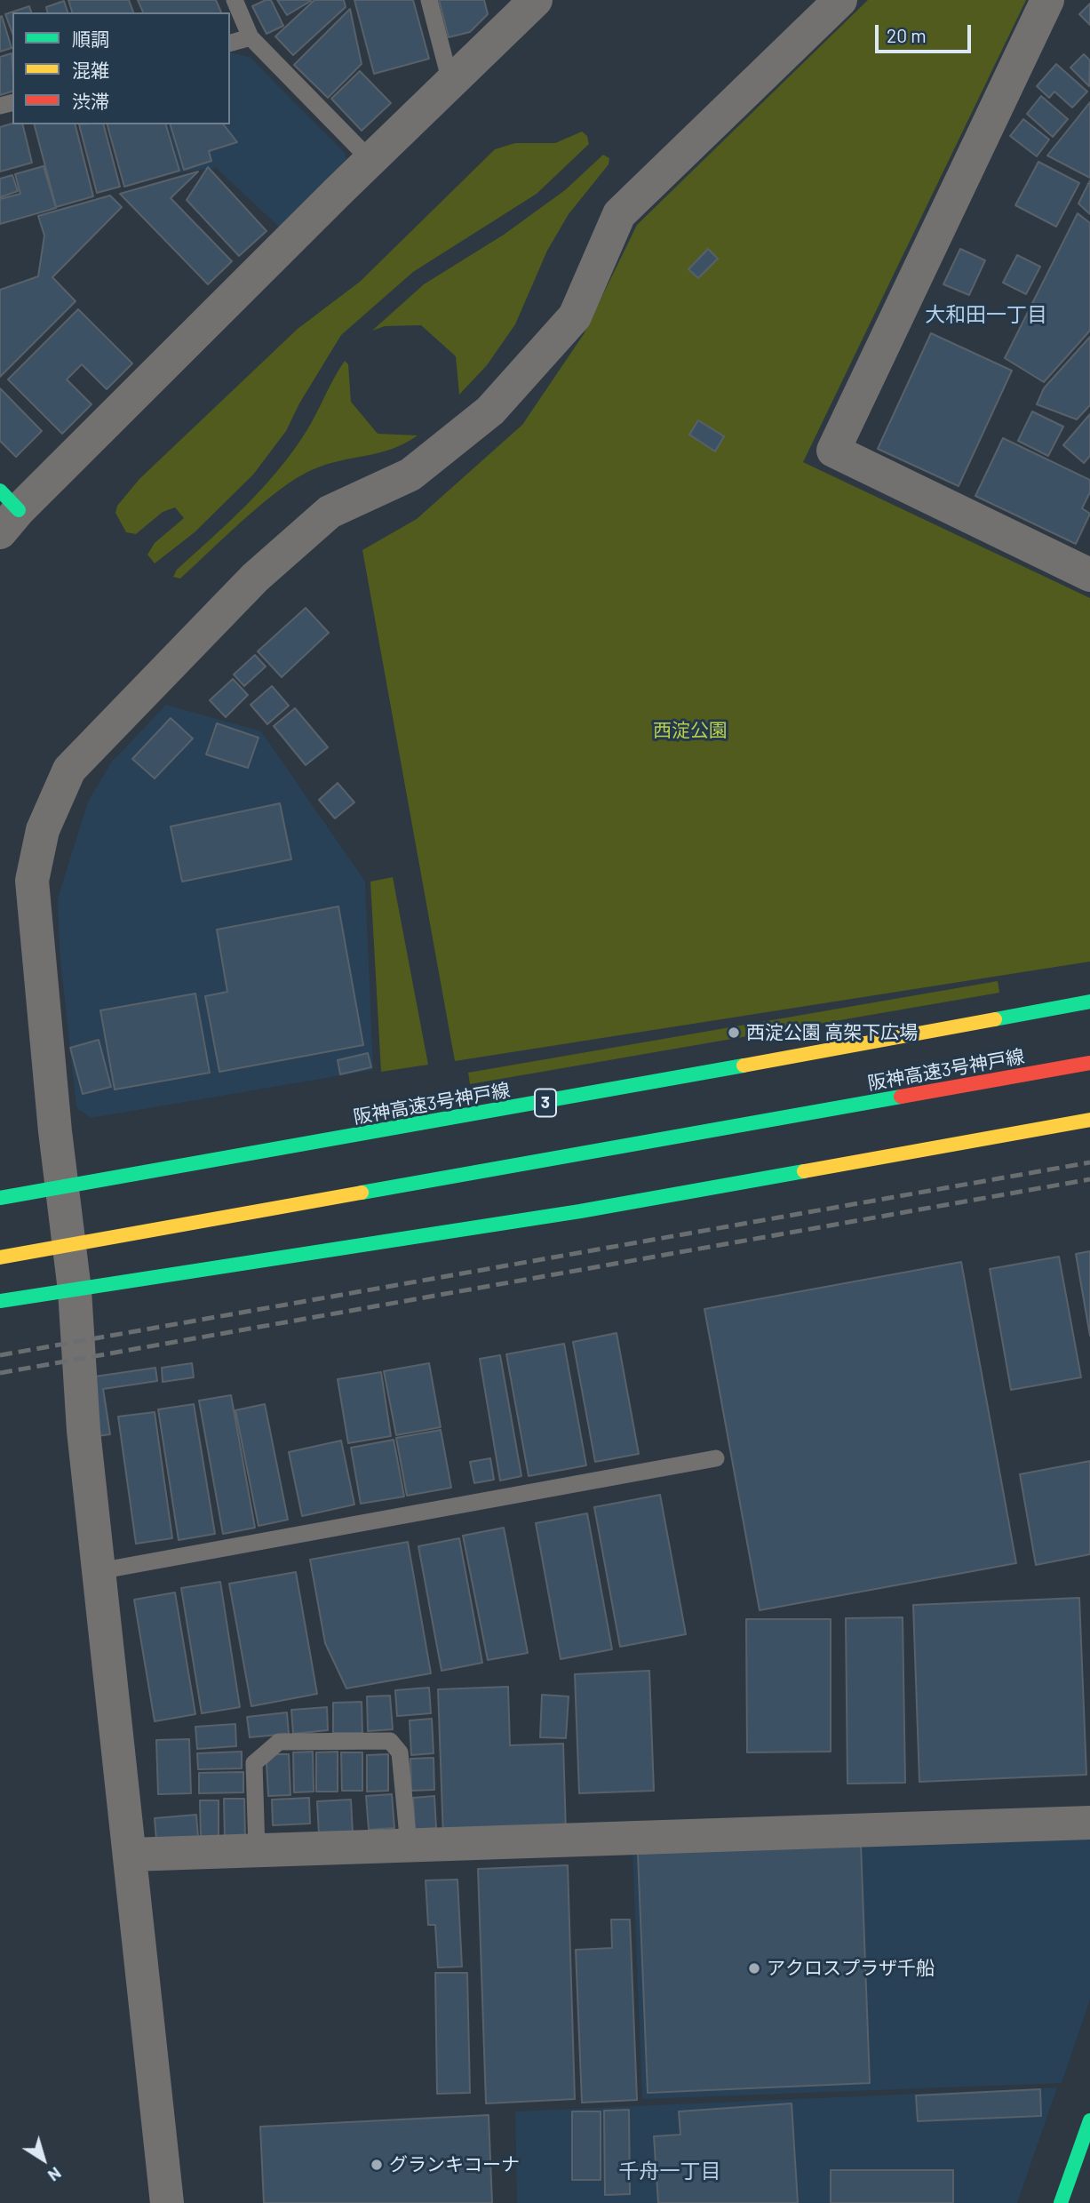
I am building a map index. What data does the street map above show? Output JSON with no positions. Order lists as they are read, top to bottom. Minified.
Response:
{"streets":{"main road":["阪神高速3号神戸線","3"]},"districts":["大和田一丁目","千舟一丁目"],"parks":["西淀公園"],"places":["西淀公園 高架下広場","アクロスプラザ千船","グランキコーナ"],"legend":["順調","混雑","渋滞"],"scale_bar":"20 m","north":"bottom right"}
